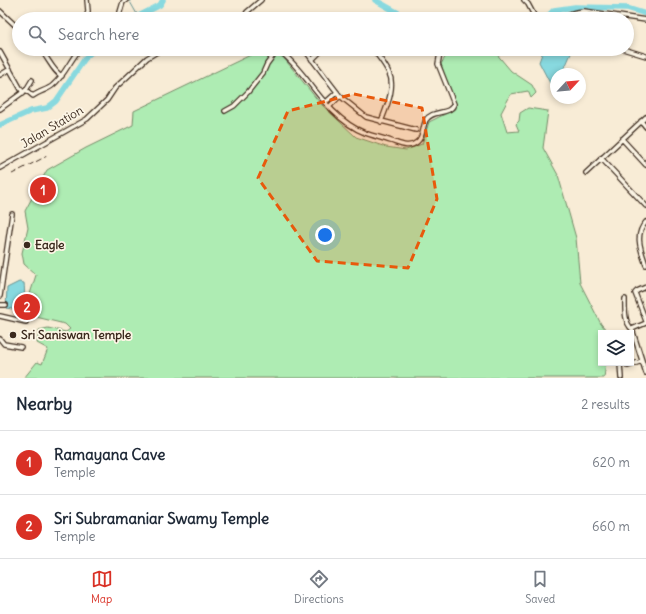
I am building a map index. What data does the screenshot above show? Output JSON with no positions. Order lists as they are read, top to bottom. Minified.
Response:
{"streets":{"street":["Jalan Station"]},"places":["Eagle","Sri Saniswan Temple"],"north":"top right","page":{"search":"Search here","pins":["1","2"],"heading":["Nearby","2 results"],"list":[{"mark":"1","name":"Ramayana Cave","note":"Temple","value":"620 m"},{"mark":"2","name":"Sri Subramaniar Swamy Temple","note":"Temple","value":"660 m"}],"nav":["Map","Directions","Saved"]}}
